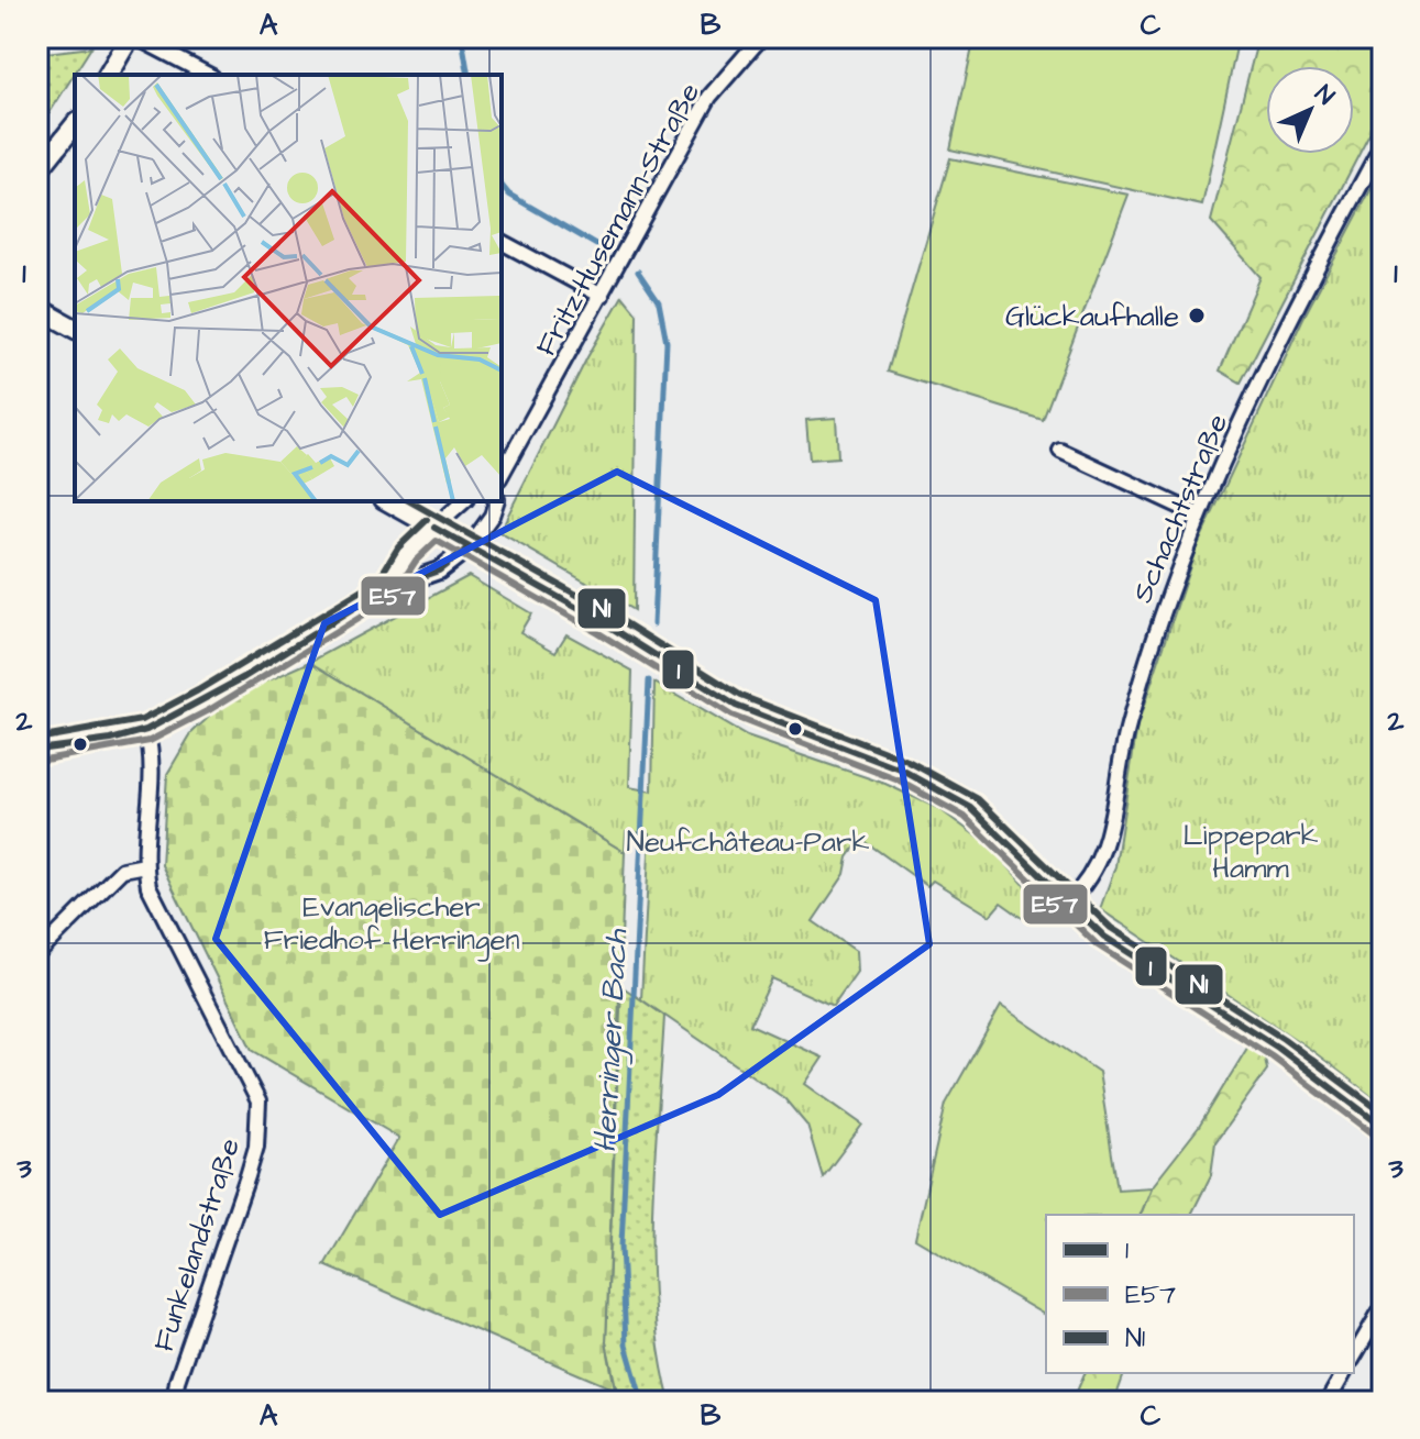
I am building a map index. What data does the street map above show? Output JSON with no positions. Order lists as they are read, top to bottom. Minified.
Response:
{"streets":{"street":["Fritz-Husemann-Straße","Schachtstraße","Funkelandstraße"]},"water":["Herringer Bach"],"parks":["Lippepark Hamm","Neufchâteau-Park","Evangelischer Friedhof Herringen"],"places":["Glückaufhalle"],"lines":["transit line N1","transit line 1","transit line E57"],"legend":["1","E57","N1"],"north":"top right","grid":{"columns":["A","B","C"],"rows":["1","2","3"]}}
